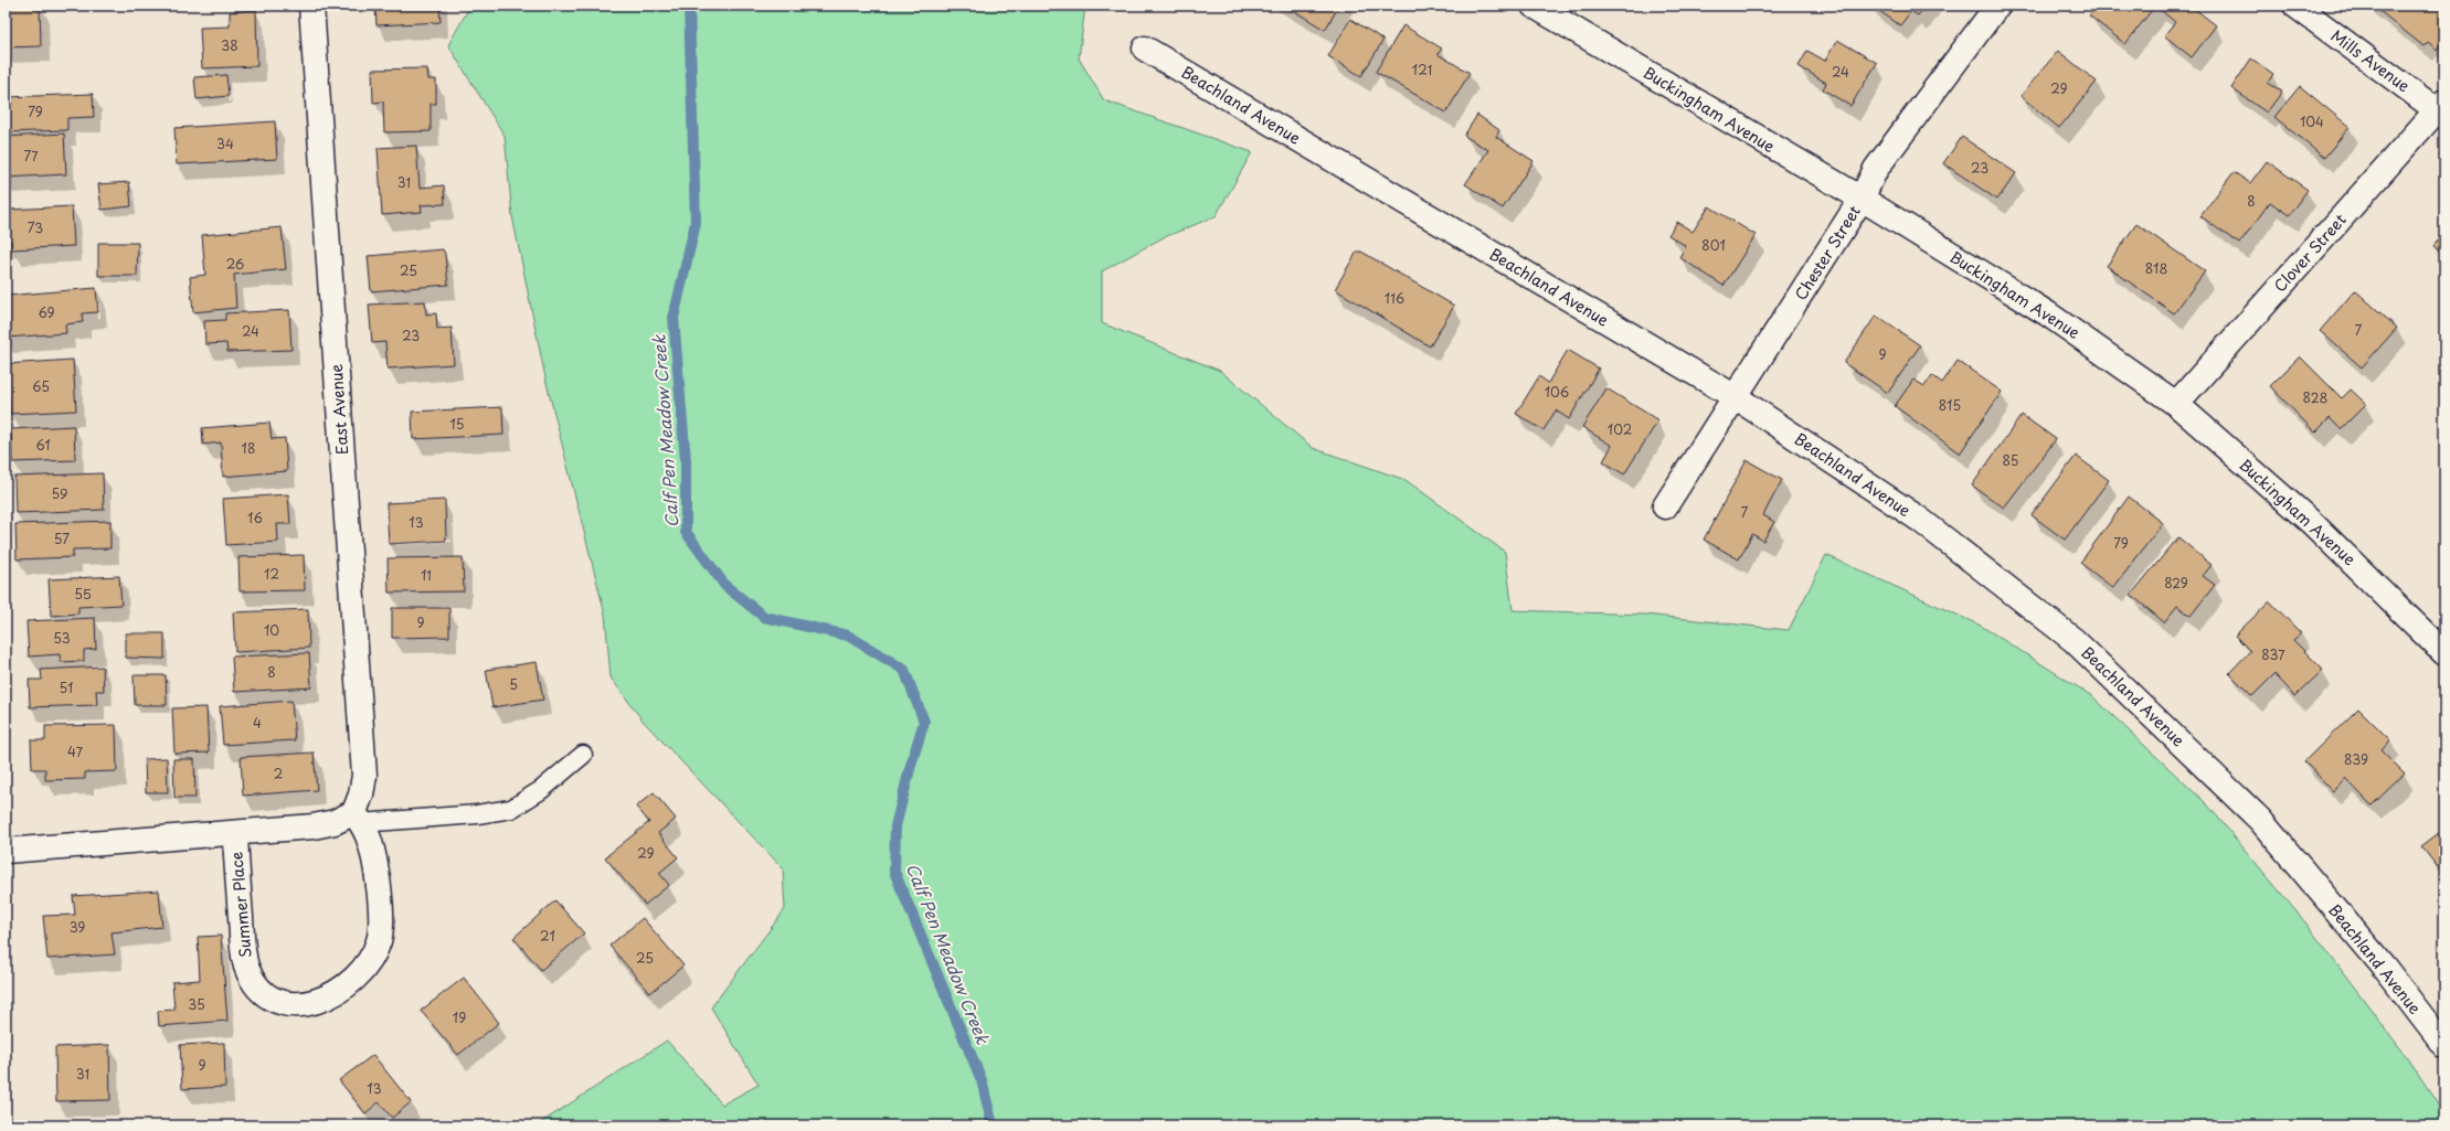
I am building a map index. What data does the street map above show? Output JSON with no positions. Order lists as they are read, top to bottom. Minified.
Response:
{"streets":{"street":["Mills Avenue","Beachland Avenue","Buckingham Avenue","Chester Street","Clover Street","East Avenue","Summer Place"]},"crossings":[["Mills Avenue","Clover Street"],["Beachland Avenue","Chester Street"],["Buckingham Avenue","Chester Street"],["Buckingham Avenue","Clover Street"],["East Avenue","Summer Place"]],"water":["Calf Pen Meadow Creek"],"house_numbers":["38","121","24","29","79","104","34","77","23","31","8","73","801","26","818","25","116","69","7","24","23","9","65","106","828","815","15","102","61","18","85","59","7","16","13","57","79","12","11","829","55","9","10","53","837","8","5","51","4","47","839","2","29","39","21","25","35","19","9","31","13"]}
